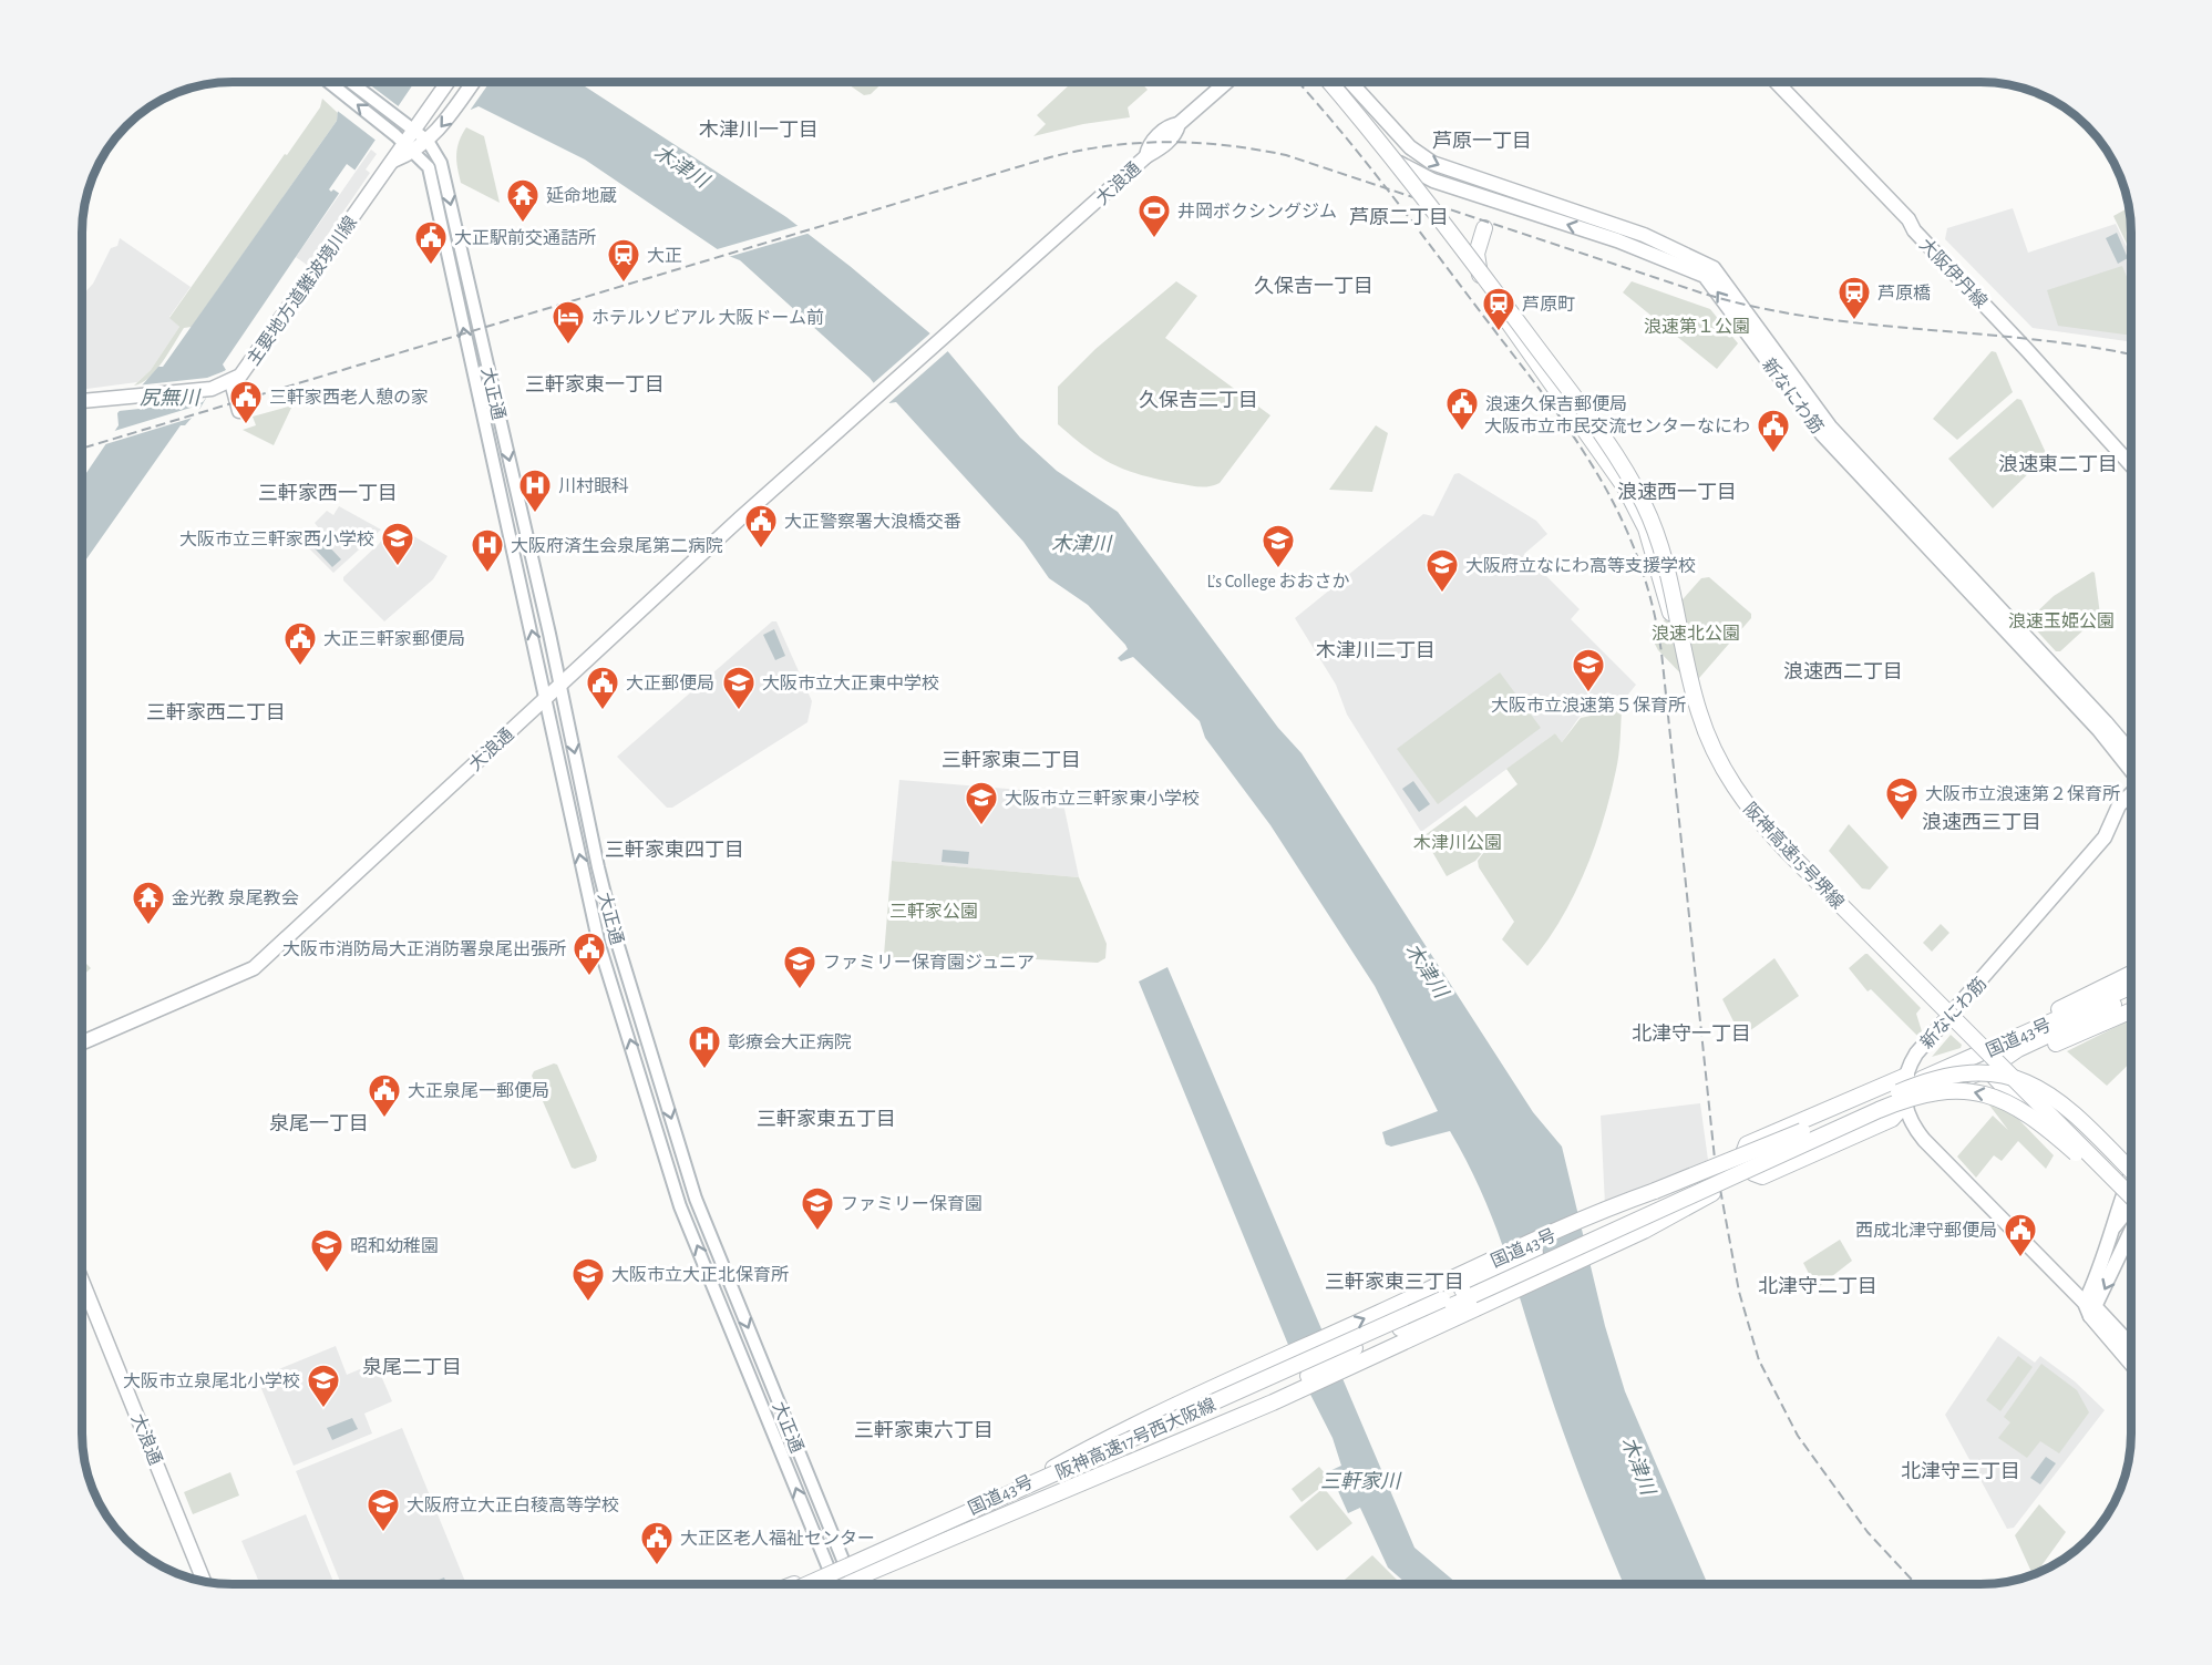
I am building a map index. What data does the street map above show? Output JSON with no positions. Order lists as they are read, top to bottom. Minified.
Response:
{"streets":{"highway":["阪神高速15号堺線","国道43号","阪神高速17号西大阪線"],"main road":["大浪通","大阪伊丹線","主要地方道難波境川線","大正通","新なにわ筋"]},"crossings":[["大浪通","大正通"],["主要地方道難波境川線","大正通"],["大正通","国道43号"],["新なにわ筋","国道43号"]],"districts":["木津川一丁目","芦原一丁目","芦原二丁目","久保吉一丁目","三軒家東一丁目","久保吉二丁目","浪速東二丁目","浪速西一丁目","三軒家西一丁目","木津川二丁目","浪速西二丁目","三軒家西二丁目","三軒家東二丁目","浪速西三丁目","三軒家東四丁目","北津守一丁目","三軒家東五丁目","泉尾一丁目","三軒家東三丁目","北津守二丁目","泉尾二丁目","三軒家東六丁目","北津守三丁目"],"water":["木津川","尻無川","三軒家川"],"parks":["浪速第１公園","浪速玉姫公園","浪速北公園","木津川公園","三軒家公園"],"places":{"temple":["延命地蔵","金光教 泉尾教会"],"sports":["井岡ボクシングジム"],"public building":["大正駅前交通詰所","三軒家西老人憩の家","浪速久保吉郵便局","大阪市立市民交流センターなにわ","大正警察署大浪橋交番","大正三軒家郵便局","大正郵便局","大阪市消防局大正消防署泉尾出張所","大正泉尾一郵便局","西成北津守郵便局","大正区老人福祉センター"],"station":["大正","芦原橋","芦原町"],"hotel":["ホテルソビアル 大阪ドーム前"],"hospital":["川村眼科","大阪府済生会泉尾第二病院","彰療会大正病院"],"school or university":["大阪市立三軒家西小学校","L’s College おおさか","大阪府立なにわ高等支援学校","大阪市立浪速第５保育所","大阪市立大正東中学校","大阪市立浪速第２保育所","大阪市立三軒家東小学校","ファミリー保育園ジュニア","ファミリー保育園","昭和幼稚園","大阪市立大正北保育所","大阪市立泉尾北小学校","大阪府立大正白稜高等学校"]}}
